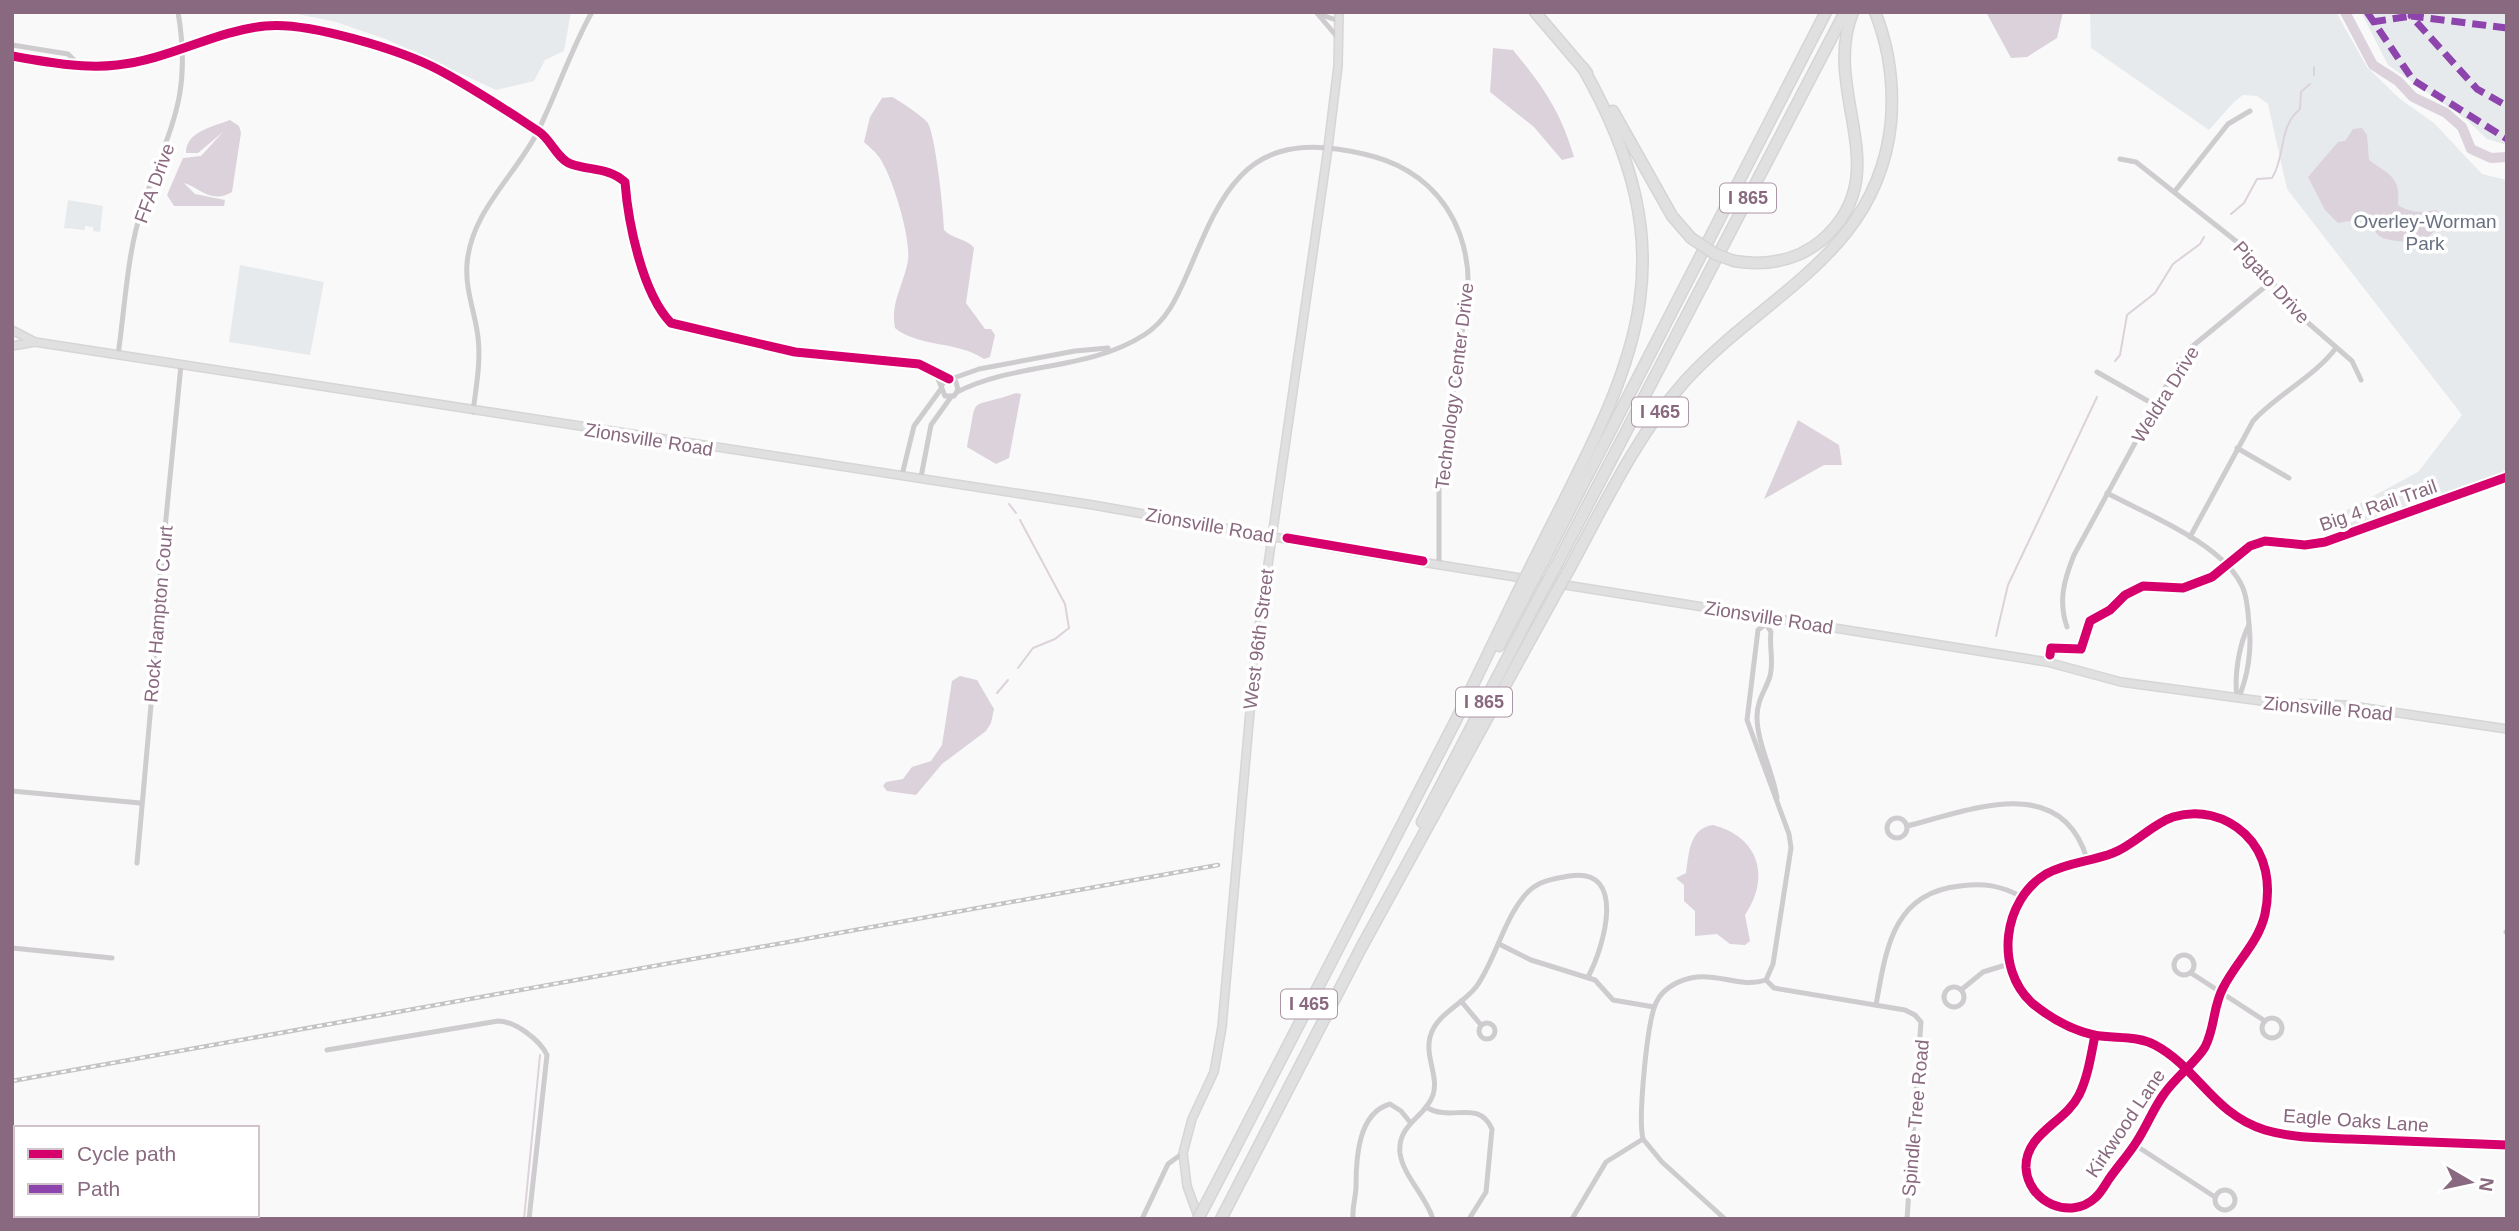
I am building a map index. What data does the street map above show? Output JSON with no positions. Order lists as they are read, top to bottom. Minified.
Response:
{"streets":{"highway":["I 865","I 465"],"main road":["Zionsville Road","West 96th Street"],"street":["FFA Drive","Pigato Drive","Technology Center Drive","Weldra Drive","Rock Hampton Court","Spindle Tree Road","Eagle Oaks Lane","Kirkwood Lane"],"cycle path":["Big 4 Rail Trail"]},"crossings":[["FFA Drive","Zionsville Road"],["I 865","I 465"],["Pigato Drive","Weldra Drive"],["Technology Center Drive","Zionsville Road"],["Technology Center Drive","West 96th Street"],["I 465","West 96th Street"],["Zionsville Road","Rock Hampton Court"],["Zionsville Road","West 96th Street"],["Eagle Oaks Lane","Kirkwood Lane"]],"parks":["Overley-Worman Park"],"legend":["Cycle path","Path"],"north":"right"}
